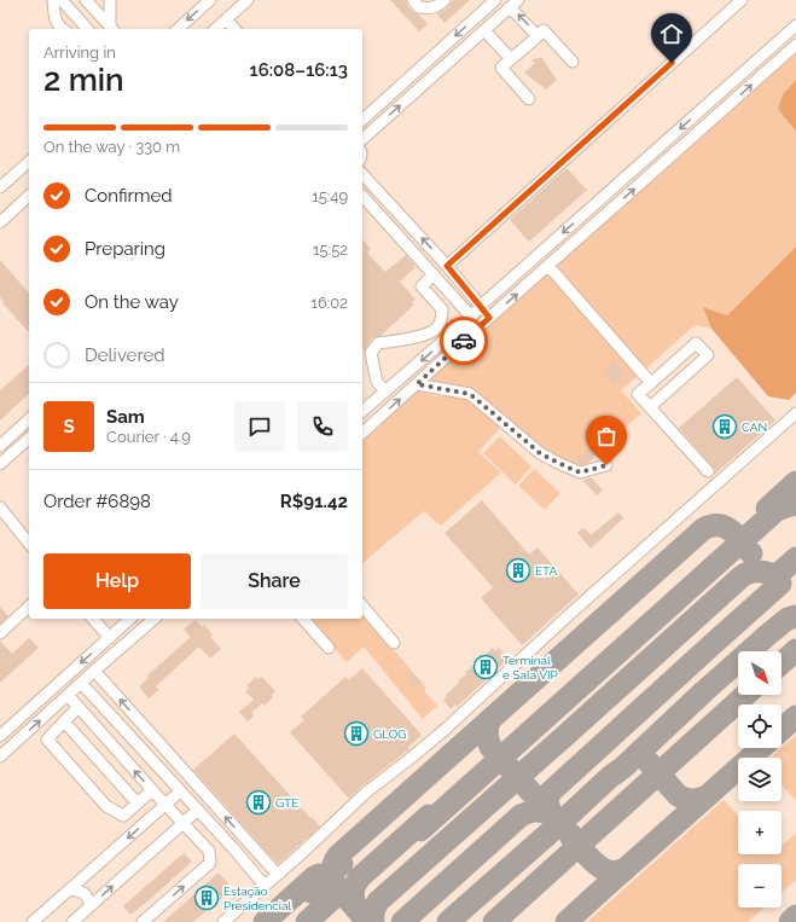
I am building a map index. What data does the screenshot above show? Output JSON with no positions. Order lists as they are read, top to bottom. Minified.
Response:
{"places":{"building":["CAN","ETA","Terminal e Sala VIP","GLOG","GTE","Estação Presidencial"]},"north":"bottom right","page":{"heading":["2 min","Arriving in","16:08–16:13"],"panel":["Sam","Courier · 4.9","Order #6898","R$91.42"],"bar":"On the way · 330 m","list":[["Confirmed","15:49"],["Preparing","15:52"],["On the way","16:02"],"Delivered"],"round":"S","buttons":["Help","Share"],"map_buttons":["+","−"]}}
